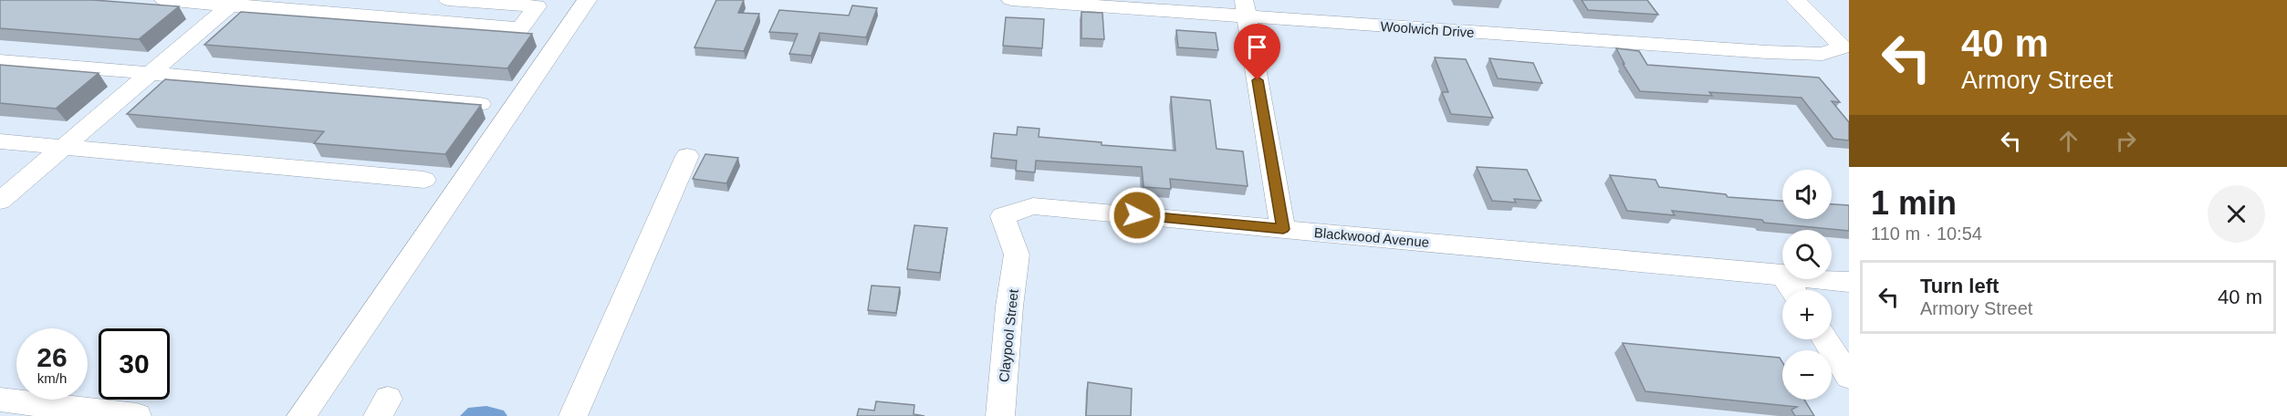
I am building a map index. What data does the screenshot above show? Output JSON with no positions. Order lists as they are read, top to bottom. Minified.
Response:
{"streets":{"street":["Woolwich Drive","Blackwood Avenue","Claypool Street"]},"crossings":[["Blackwood Avenue","Claypool Street"]],"page":{"turn":["40 m","Armory Street"],"heading":["1 min","110 m · 10:54"],"map_buttons":["+","−"],"list":[{"name":"Turn left","note":"Armory Street","value":"40 m"}],"speed":"26 km/h","limit":"30"}}
